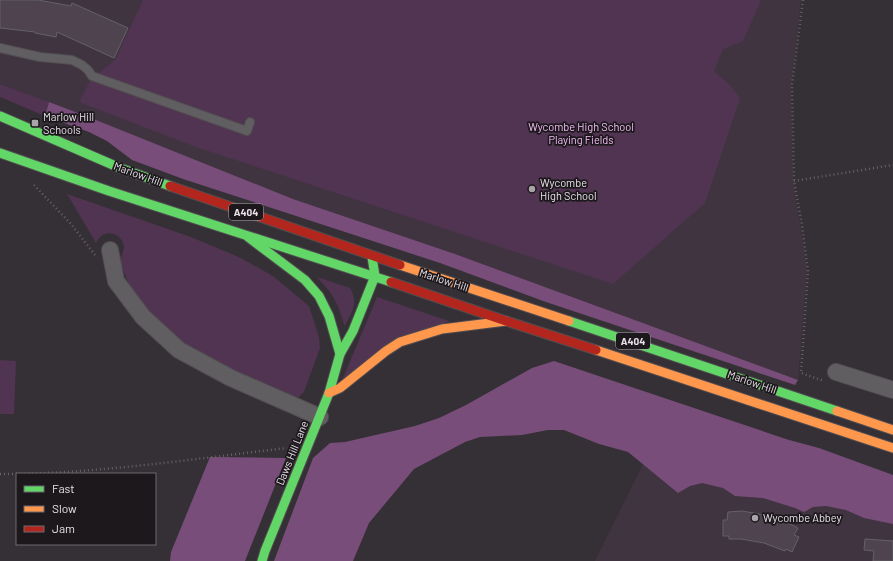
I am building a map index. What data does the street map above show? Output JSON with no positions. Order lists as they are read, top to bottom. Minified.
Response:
{"streets":{"main road":["Marlow Hill","A404","Daws Hill Lane"]},"crossings":[["Marlow Hill","Daws Hill Lane"]],"parks":["Wycombe High School Playing Fields"],"places":{"transit":["Marlow Hill Schools"],"other":["Wycombe High School","Wycombe Abbey"]},"legend":["Fast","Slow","Jam"]}
